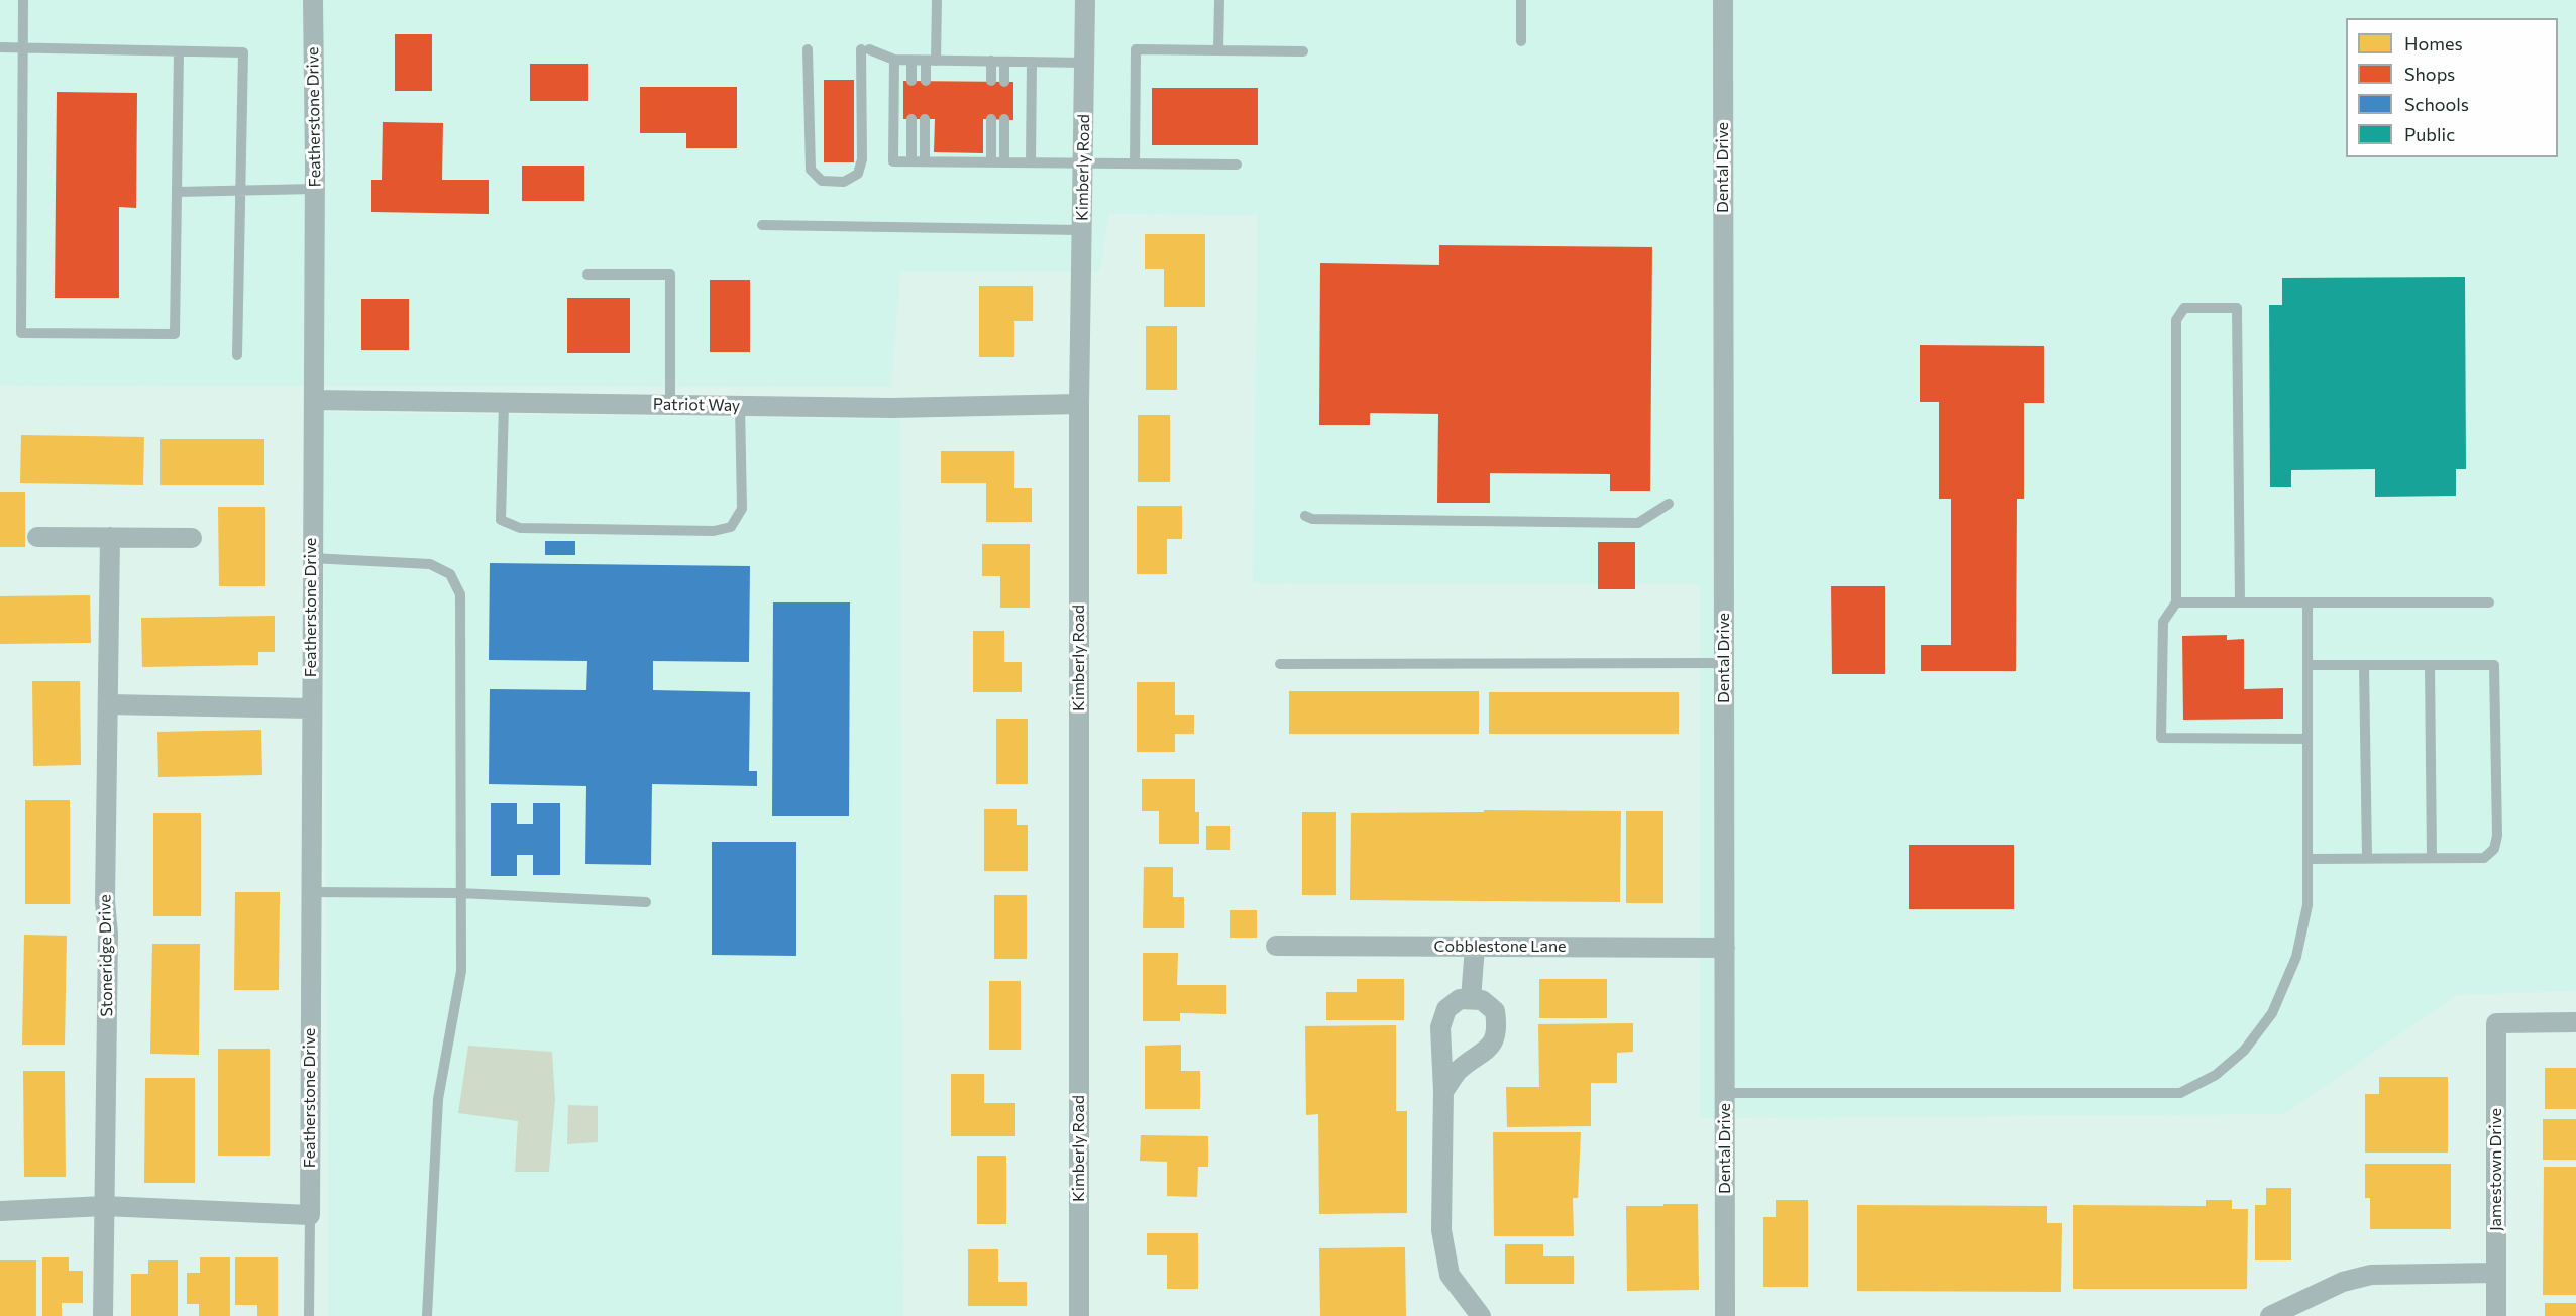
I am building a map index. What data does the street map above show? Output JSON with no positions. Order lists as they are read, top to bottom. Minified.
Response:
{"streets":{"street":["Featherstone Drive","Kimberly Road","Dental Drive","Patriot Way","Cobblestone Lane","Stoneridge Drive","Jamestown Drive"]},"crossings":[["Featherstone Drive","Patriot Way"],["Kimberly Road","Patriot Way"],["Dental Drive","Cobblestone Lane"]],"legend":["Homes","Shops","Schools","Public"]}
